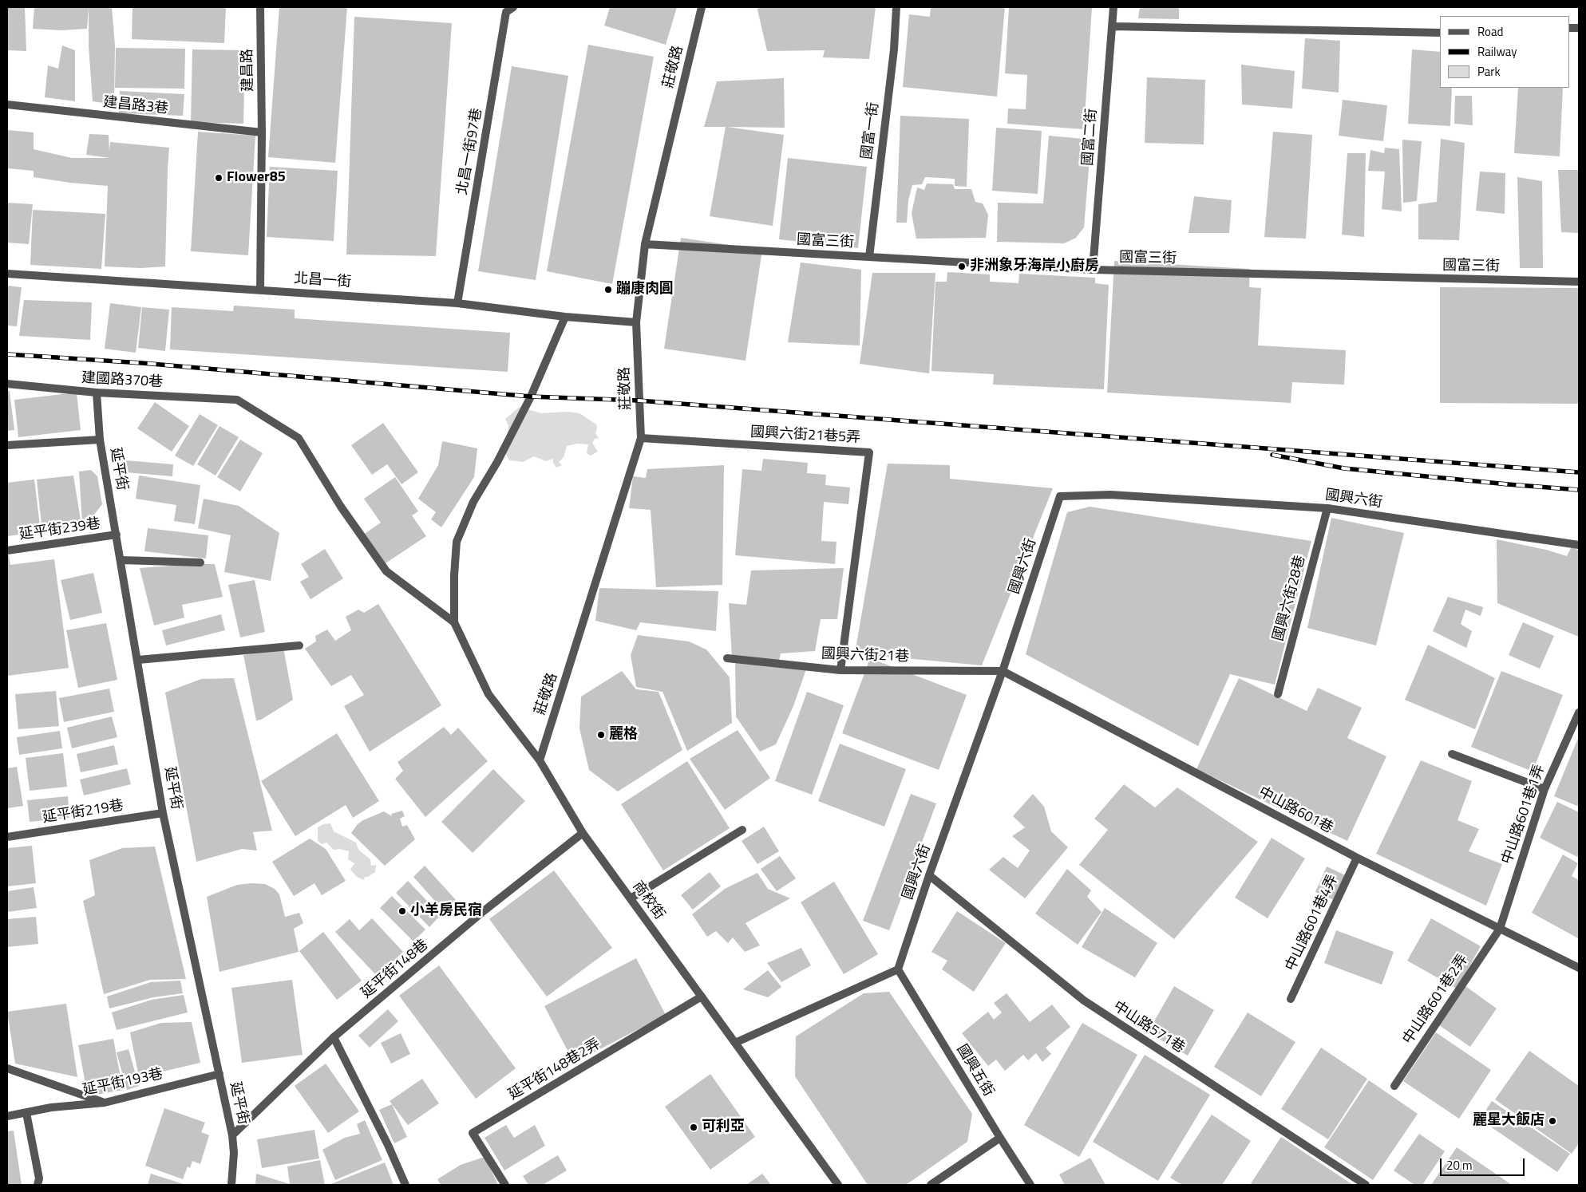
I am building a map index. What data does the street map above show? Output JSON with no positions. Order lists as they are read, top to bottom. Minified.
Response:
{"streets":{"street":["莊敬路","建昌路","建昌路3巷","國富一街","國富二街","北昌一街97巷","國富三街","北昌一街","建國路370巷","國興六街21巷5弄","延平街","國興六街","延平街239巷","國興六街28巷","國興六街21巷","中山路601巷","延平街219巷","中山路601巷1弄","商校街","中山路601巷4弄","延平街148巷","中山路601巷2弄","中山路571巷","延平街148巷2弄","國興五街","延平街193巷"]},"crossings":[["莊敬路","國富三街"],["莊敬路","北昌一街"],["莊敬路","國興六街21巷5弄"],["莊敬路","商校街"],["建昌路","建昌路3巷"],["建昌路","北昌一街"],["國富一街","國富三街"],["國富二街","國富三街"],["北昌一街97巷","北昌一街"],["建國路370巷","延平街"],["建國路370巷","商校街"],["國興六街21巷5弄","國興六街21巷"],["延平街","延平街239巷"],["延平街","延平街219巷"],["延平街","延平街148巷"],["延平街","延平街193巷"],["國興六街","國興六街28巷"],["國興六街","國興六街21巷"],["國興六街","中山路601巷"],["國興六街","中山路571巷"],["國興六街","國興五街"],["國興六街21巷","中山路601巷"],["中山路601巷","中山路601巷1弄"],["中山路601巷","中山路601巷4弄"],["中山路601巷","中山路601巷2弄"],["中山路601巷1弄","中山路601巷2弄"],["商校街","延平街148巷"],["商校街","延平街148巷2弄"]],"places":["Flower85","非洲象牙海岸小廚房","蹦康肉圓","麗格","小羊房民宿","麗星大飯店","可利亞"],"legend":["Road","Railway","Park"],"scale_bar":"20 m"}
